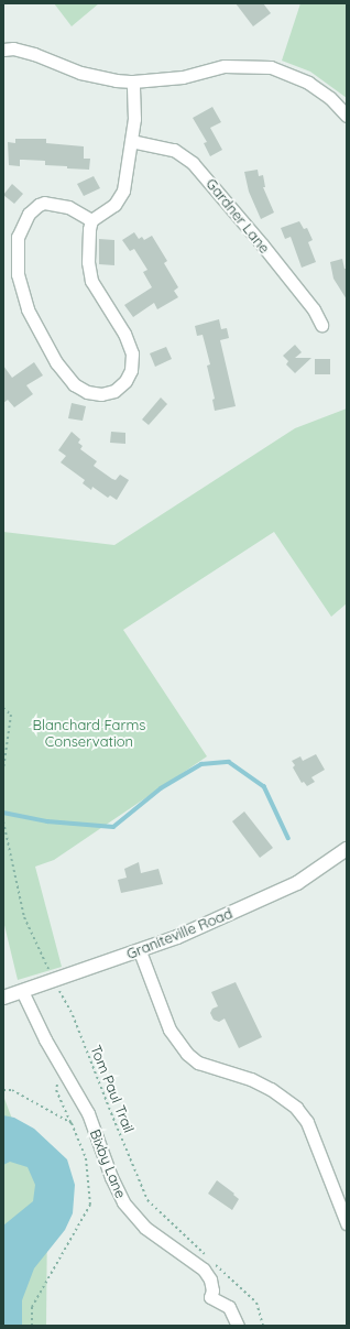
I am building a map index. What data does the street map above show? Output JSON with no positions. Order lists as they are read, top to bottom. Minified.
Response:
{"streets":{"main road":["Graniteville Road"],"street":["Gardner Lane","Bixby Lane"],"path":["Tom Paul Trail"]},"crossings":[["Graniteville Road","Tom Paul Trail"],["Graniteville Road","Bixby Lane"]],"parks":["Blanchard Farms Conservation"]}
